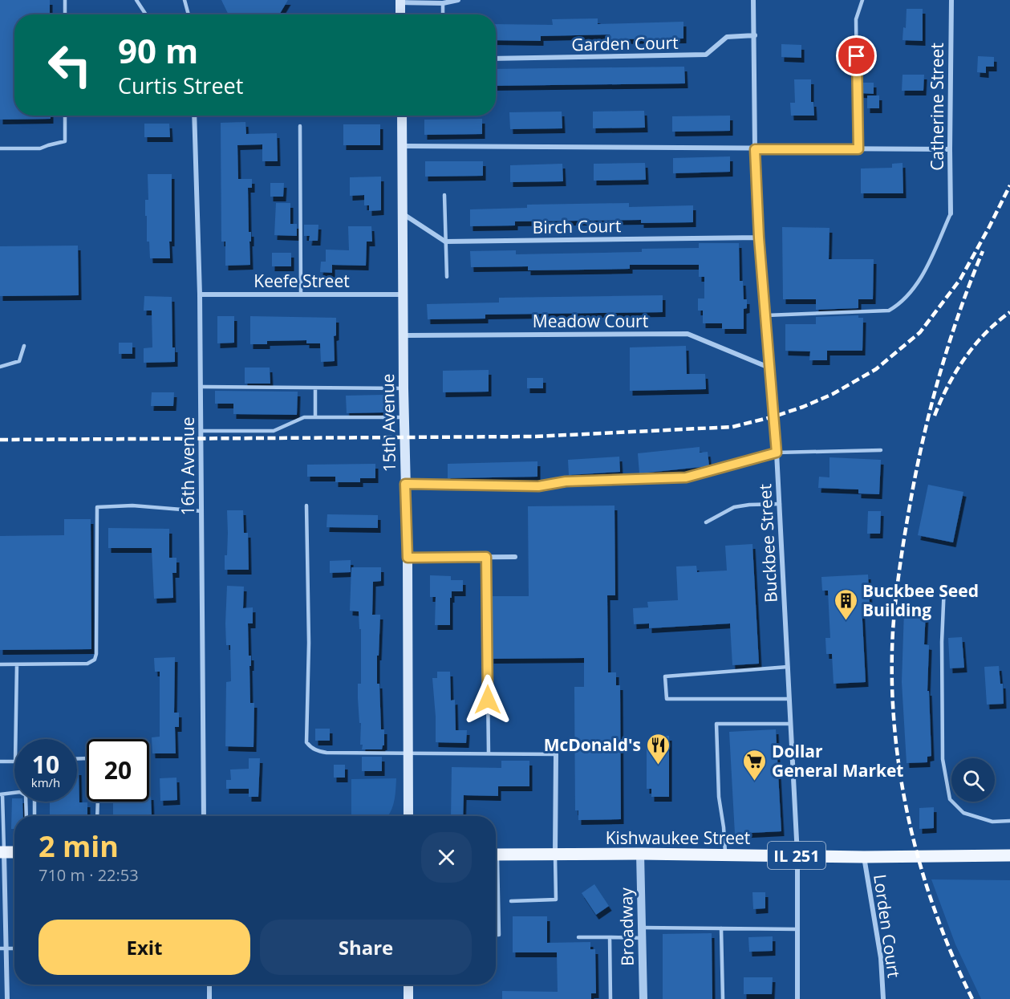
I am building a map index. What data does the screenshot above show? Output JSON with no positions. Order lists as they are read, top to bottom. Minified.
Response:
{"streets":{"main road":["15th Avenue","Kishwaukee Street","IL 251"],"street":["Garden Court","Catherine Street","Birch Court","Keefe Street","Meadow Court","16th Avenue","Buckbee Street","Lorden Court","Broadway"]},"crossings":[["Garden Court","Buckbee Street"],["Birch Court","Buckbee Street"],["Keefe Street","15th Avenue"],["Keefe Street","16th Avenue"],["Meadow Court","15th Avenue"],["Meadow Court","Buckbee Street"],["Buckbee Street","Kishwaukee Street"],["Kishwaukee Street","Lorden Court"],["Kishwaukee Street","Broadway"]],"places":{"building":["Buckbee Seed Building"],"restaurant":["McDonald's"],"supermarket":["Dollar General Market"]},"page":{"turn":["90 m","Curtis Street"],"speed":"10 km/h","limit":"20","heading":["2 min","710 m · 22:53"],"buttons":["Exit","Share"]}}
